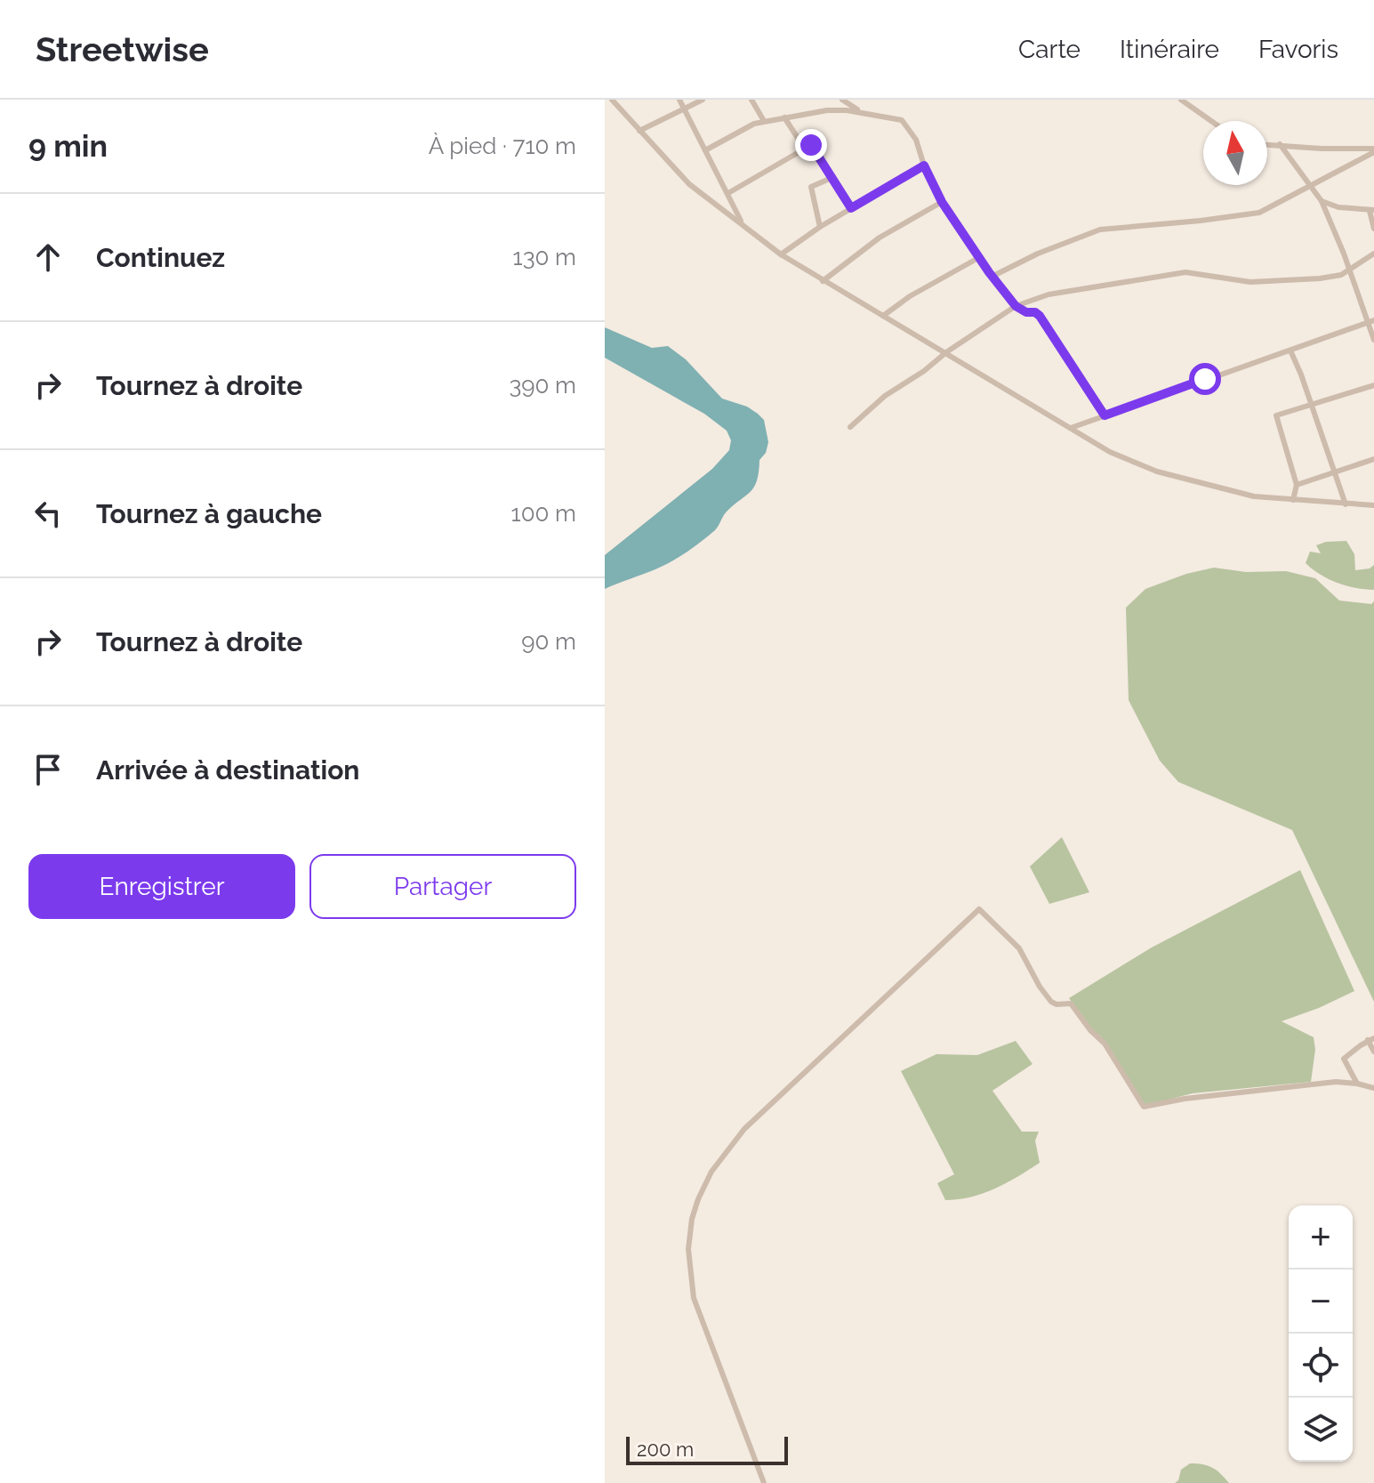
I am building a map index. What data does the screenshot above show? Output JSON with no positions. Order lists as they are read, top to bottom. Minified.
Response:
{"scale_bar":"200 m","north":"top","page":{"header":"Streetwise","nav":["Carte","Itinéraire","Favoris"],"heading":["9 min","À pied · 710 m"],"list":[["Continuez","130 m"],["Tournez à droite","390 m"],["Tournez à gauche","100 m"],["Tournez à droite","90 m"],"Arrivée à destination"],"buttons":["Enregistrer","Partager"],"map_buttons":["+","−"],"scale":"200 m"}}
